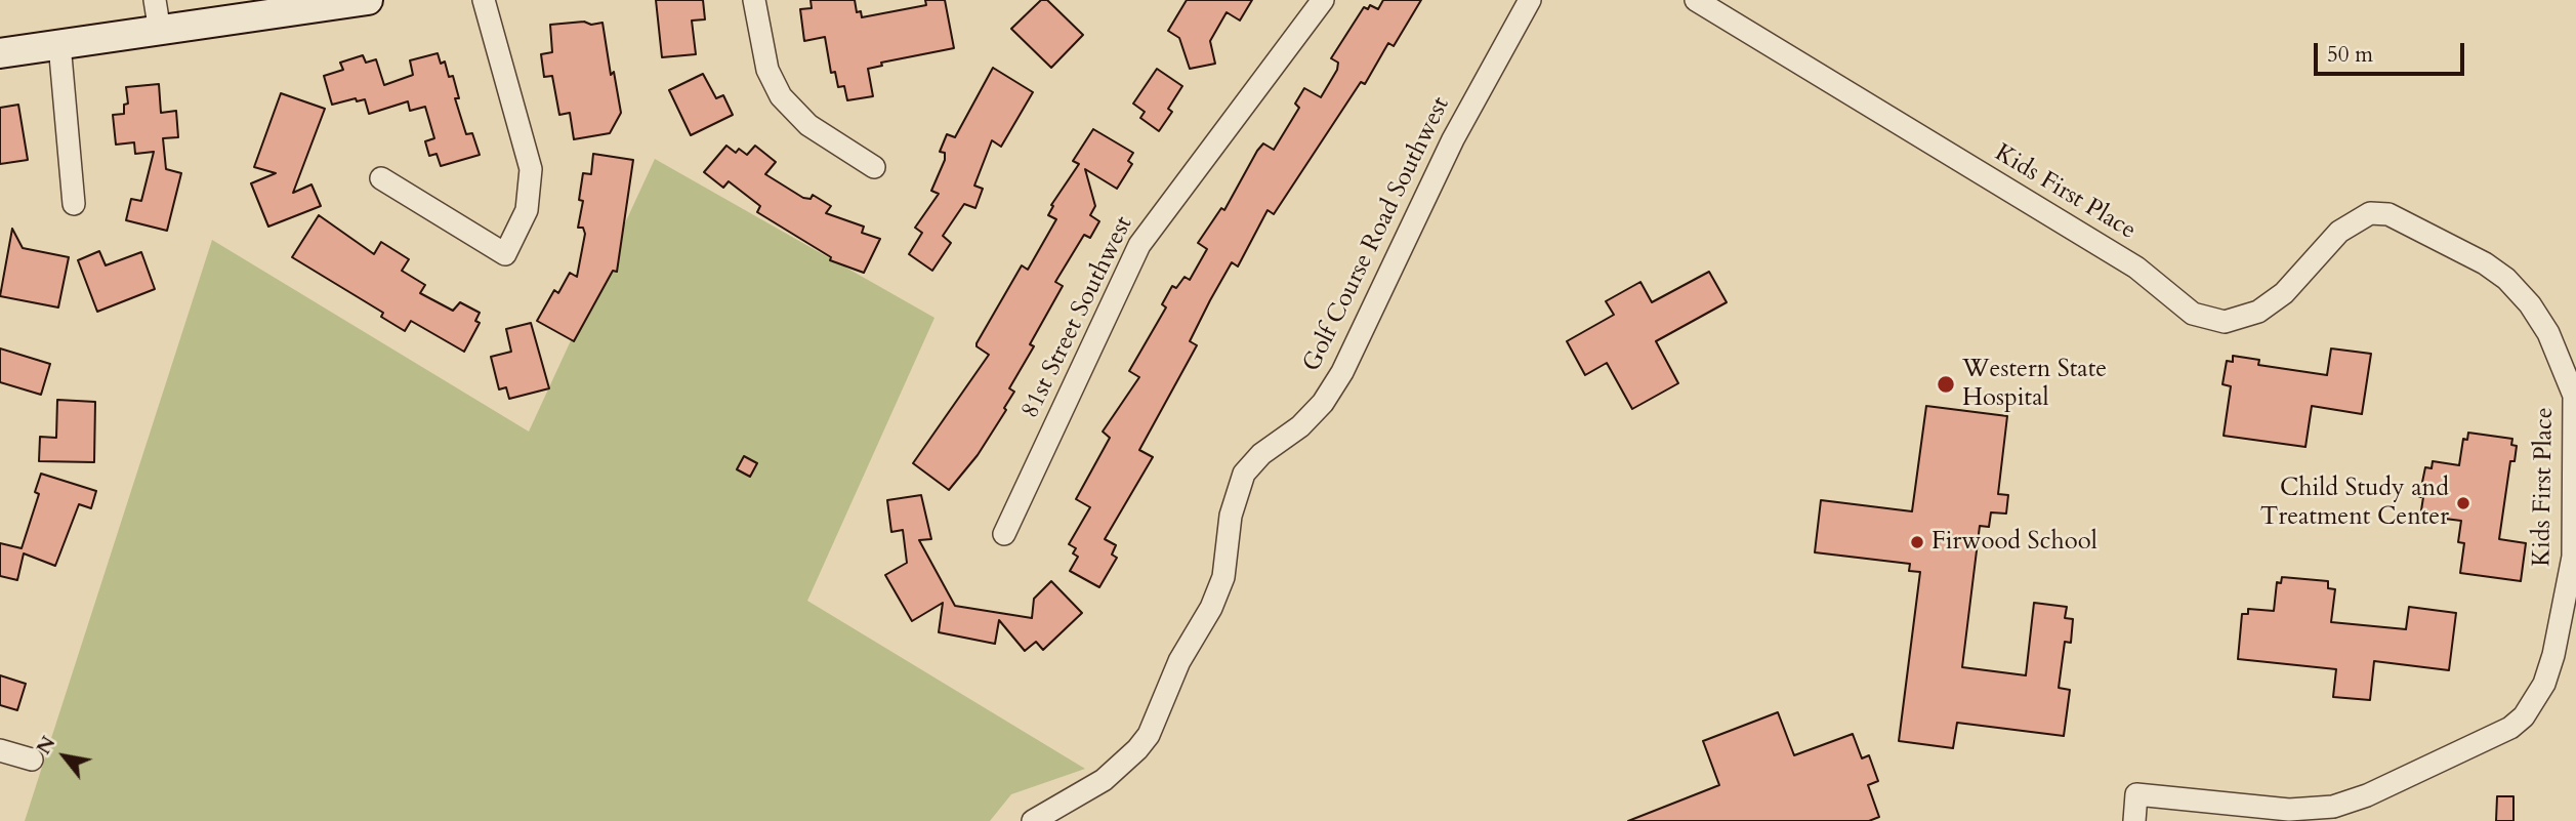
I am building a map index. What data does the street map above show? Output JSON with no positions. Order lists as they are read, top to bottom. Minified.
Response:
{"streets":{"street":["Kids First Place","Golf Course Road Southwest","81st Street Southwest"]},"places":["Western State Hospital","Child Study and Treatment Center","Firwood School"],"scale_bar":"50 m","north":"top left"}
